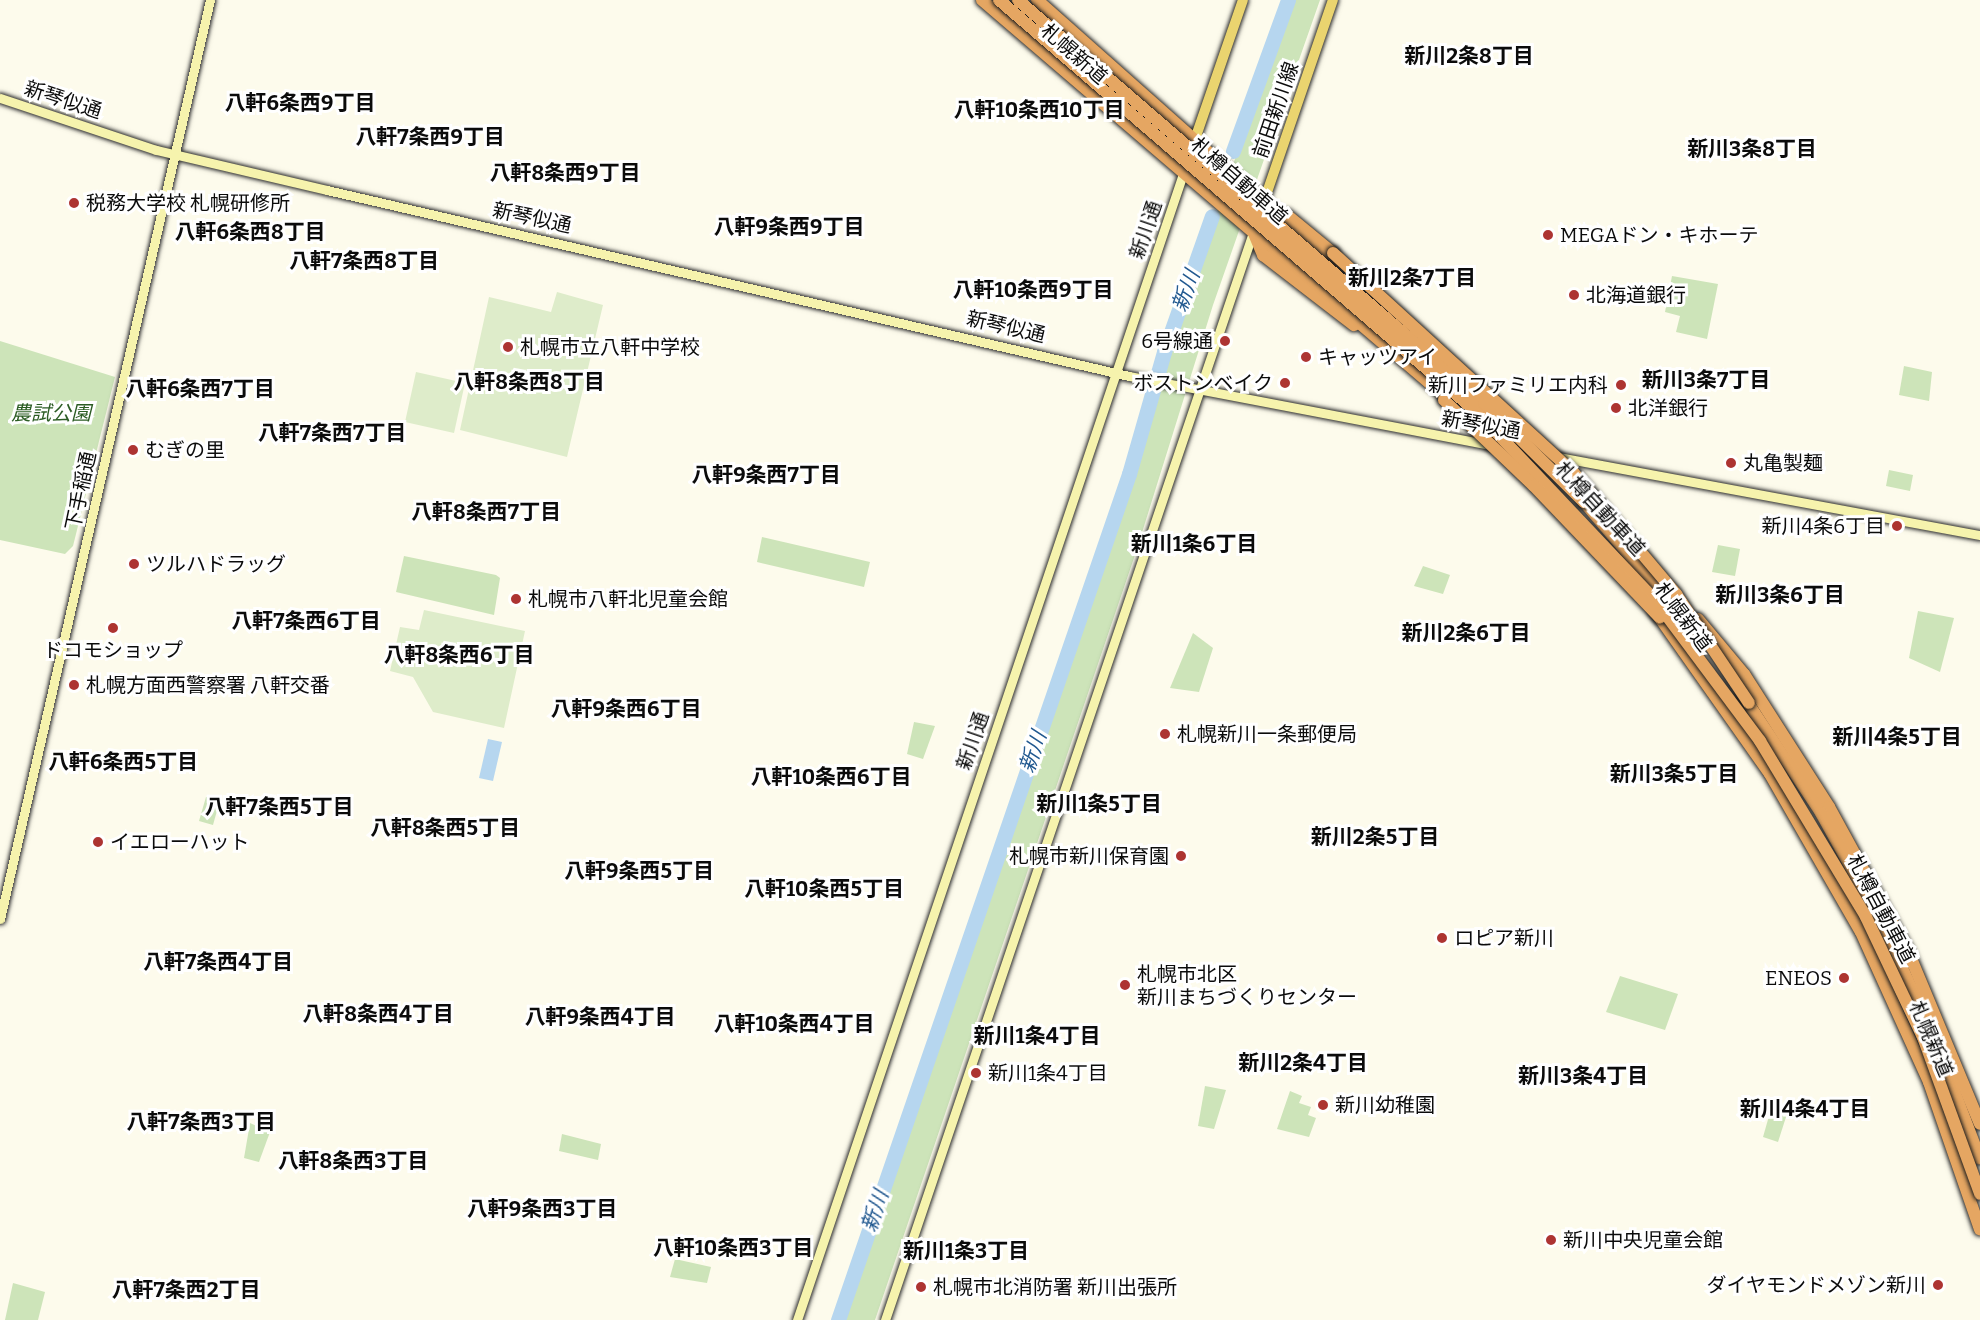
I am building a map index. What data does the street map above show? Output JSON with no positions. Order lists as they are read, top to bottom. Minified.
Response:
{"streets":{"highway":["札幌新道","札樽自動車道"],"main road":["前田新川線"],"street":["新琴似通","新川通","下手稲通"]},"crossings":[["札幌新道","新琴似通"],["札幌新道","前田新川線"],["札幌新道","新川通"],["新琴似通","新川通"],["新琴似通","下手稲通"]],"districts":["新川2条8丁目","八軒6条西9丁目","八軒10条西10丁目","八軒7条西9丁目","新川3条8丁目","八軒8条西9丁目","八軒9条西9丁目","八軒6条西8丁目","八軒7条西8丁目","新川2条7丁目","八軒10条西9丁目","新川3条7丁目","八軒8条西8丁目","八軒6条西7丁目","八軒7条西7丁目","八軒9条西7丁目","八軒8条西7丁目","新川1条6丁目","新川3条6丁目","八軒7条西6丁目","新川2条6丁目","八軒8条西6丁目","八軒9条西6丁目","新川4条5丁目","八軒6条西5丁目","新川3条5丁目","八軒10条西6丁目","新川1条5丁目","八軒7条西5丁目","八軒8条西5丁目","新川2条5丁目","八軒9条西5丁目","八軒10条西5丁目","八軒7条西4丁目","八軒8条西4丁目","八軒9条西4丁目","八軒10条西4丁目","新川1条4丁目","新川2条4丁目","新川3条4丁目","新川4条4丁目","八軒7条西3丁目","八軒8条西3丁目","八軒9条西3丁目","八軒10条西3丁目","新川1条3丁目","八軒7条西2丁目"],"water":["新川"],"parks":["農試公園"],"places":["税務大学校 札幌研修所","MEGAドン・キホーテ","北海道銀行","6号線通","札幌市立八軒中学校","キャッツアイ","ボストンベイク","新川ファミリエ内科","北洋銀行","むぎの里","丸亀製麺","新川4条6丁目","ツルハドラッグ","札幌市八軒北児童会館","ドコモショップ","札幌方面西警察署 八軒交番","札幌新川一条郵便局","イエローハット","札幌市新川保育園","ロピア新川","ENEOS","札幌市北区 新川まちづくりセンター","新川1条4丁目","新川幼稚園","新川中央児童会館","ダイヤモンドメゾン新川","札幌市北消防署 新川出張所"]}
